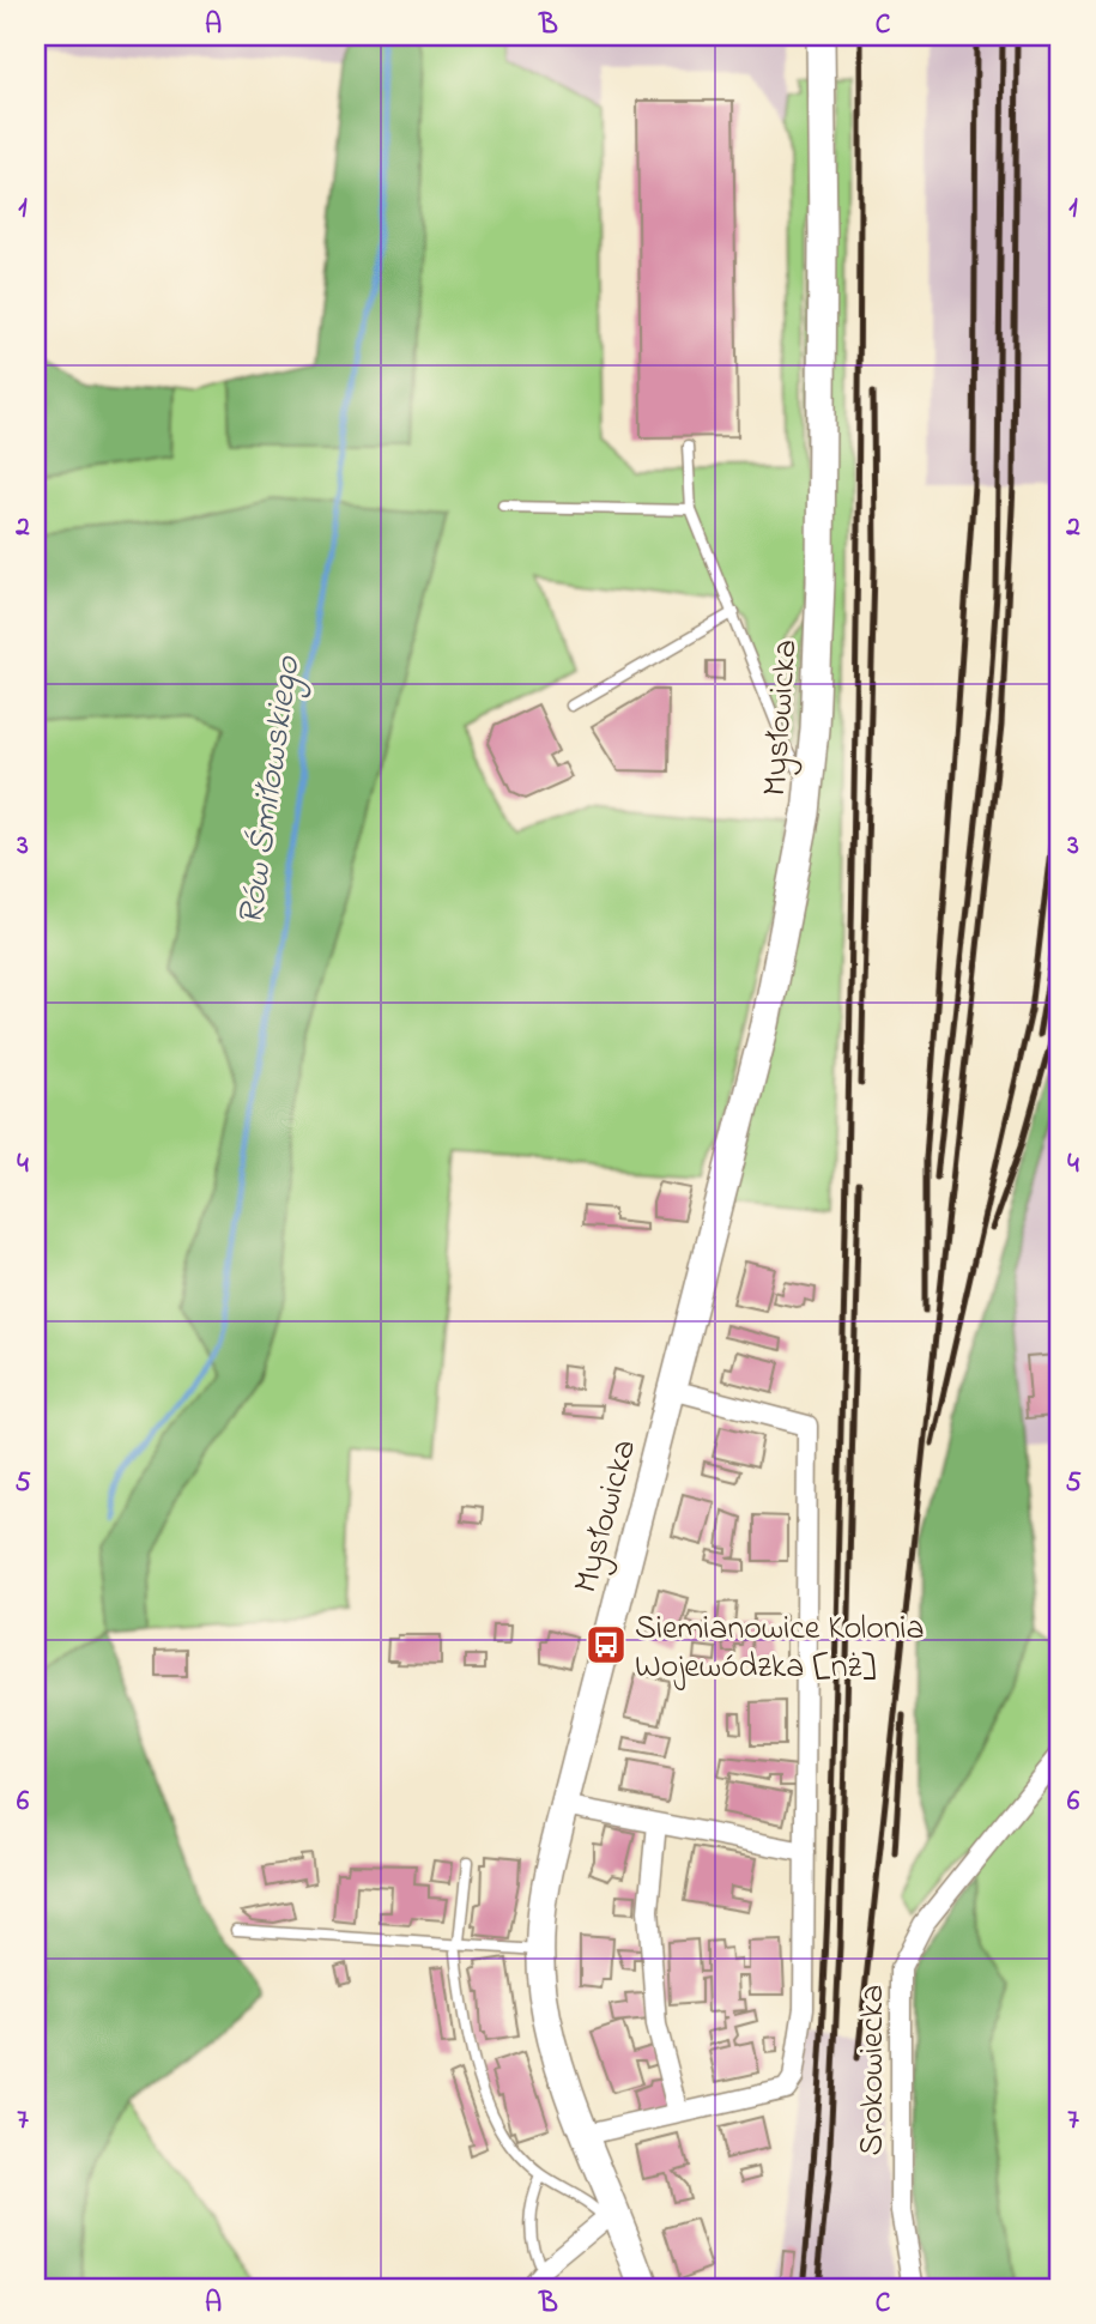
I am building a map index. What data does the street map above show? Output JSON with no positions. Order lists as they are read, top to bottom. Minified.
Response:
{"streets":{"street":["Mysłowicka","Srokowiecka"]},"water":["Rów Śmiłowskiego"],"places":{"bus stop":["Siemianowice Kolonia Wojewódzka [nż]"]},"grid":{"columns":["A","B","C"],"rows":["1","2","3","4","5","6","7"]}}
